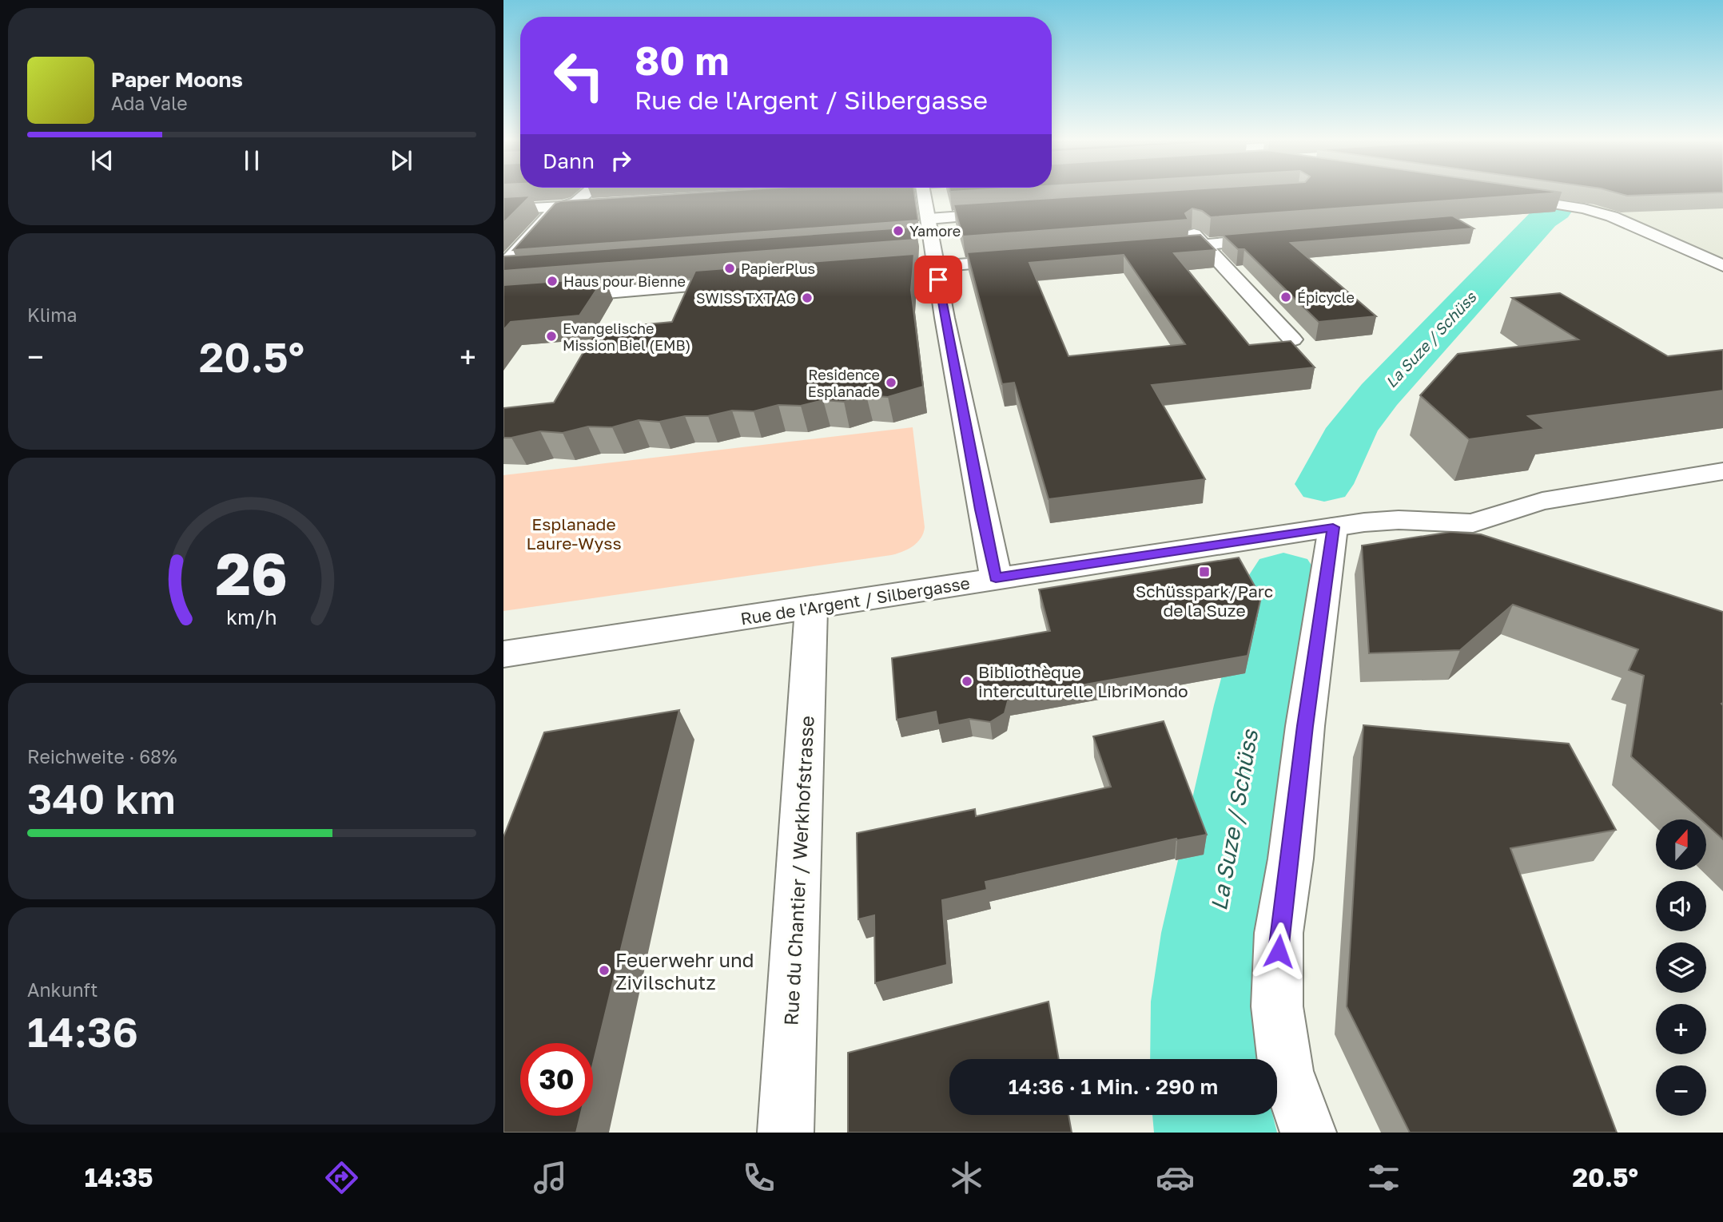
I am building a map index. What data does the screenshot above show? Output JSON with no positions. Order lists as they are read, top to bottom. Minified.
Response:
{"streets":{"street":["Rue de l'Argent / Silbergasse","Rue du Chantier / Werkhofstrasse"]},"crossings":[["Rue de l'Argent / Silbergasse","Rue du Chantier / Werkhofstrasse"]],"water":["La Suze / Schüss"],"parks":["Esplanade Laure-Wyss"],"places":{"other":["Yamore","PapierPlus","Haus pour Bienne","Épicycle","SWISS TXT AG","Evangelische Mission Biel (EMB)","Residence Esplanade","Bibliothèque interculturelle LibriMondo","Feuerwehr und Zivilschutz"],"transit":["Schüsspark/Parc de la Suze"]},"north":"top","page":{"turn":["80 m","Rue de l'Argent / Silbergasse"],"song":["Paper Moons","Ada Vale"],"then":"Dann","tile":["Klima",["Reichweite · 68%","340 km"],["Ankunft","14:36"]],"heat":["−","20.5°","+"],"map_buttons":["+","−"],"limit":"30","trip":"14:36 · 1 Min. · 290 m","tabs":["14:35","20.5°"],"gauge":["26","km/h"]}}
